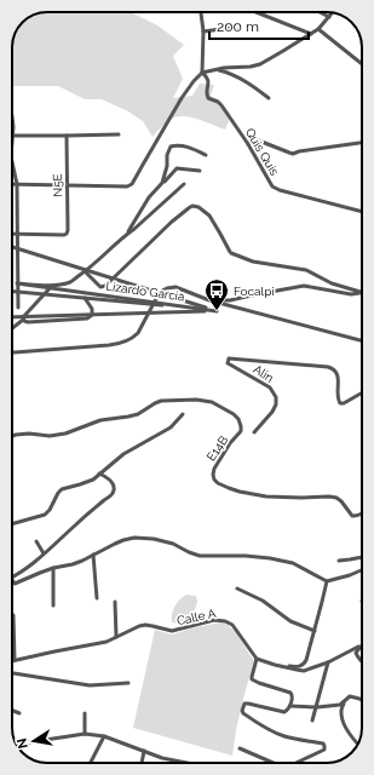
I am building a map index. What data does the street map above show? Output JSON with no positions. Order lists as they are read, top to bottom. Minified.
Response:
{"streets":{"street":["Quis Quis","N5E","Lizardo Garcia","Alin","E14B","Calle A"]},"places":{"bus stop":["Focalpi"]},"scale_bar":"200 m","north":"left"}
